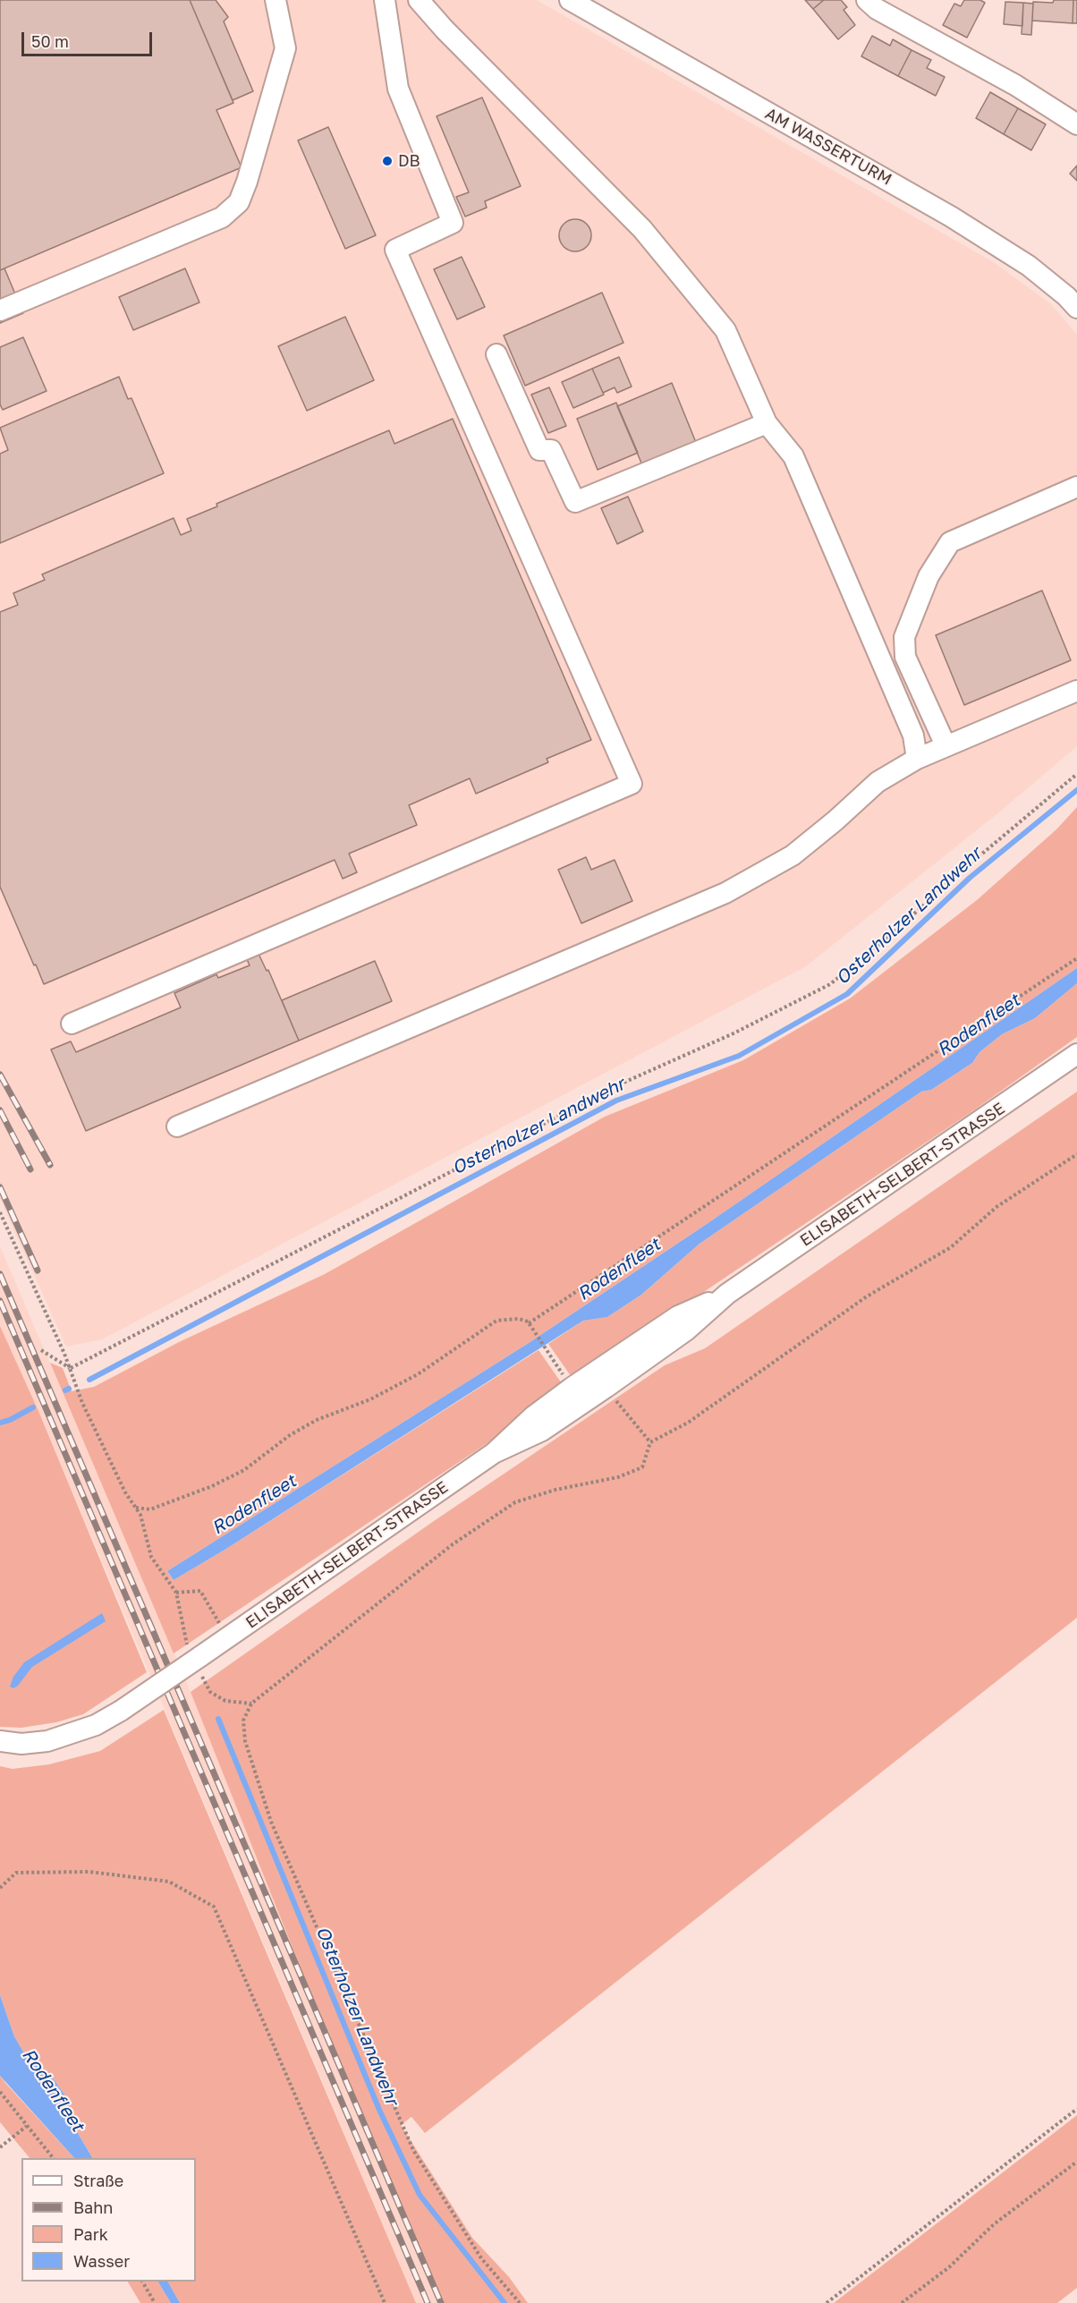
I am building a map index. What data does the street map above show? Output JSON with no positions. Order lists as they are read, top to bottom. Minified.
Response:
{"streets":{"street":["AM WASSERTURM","ELISABETH-SELBERT-STRASSE"]},"water":["Osterholzer Landwehr","Rodenfleet"],"places":["DB"],"legend":["Straße","Bahn","Park","Wasser"],"scale_bar":"50 m"}
